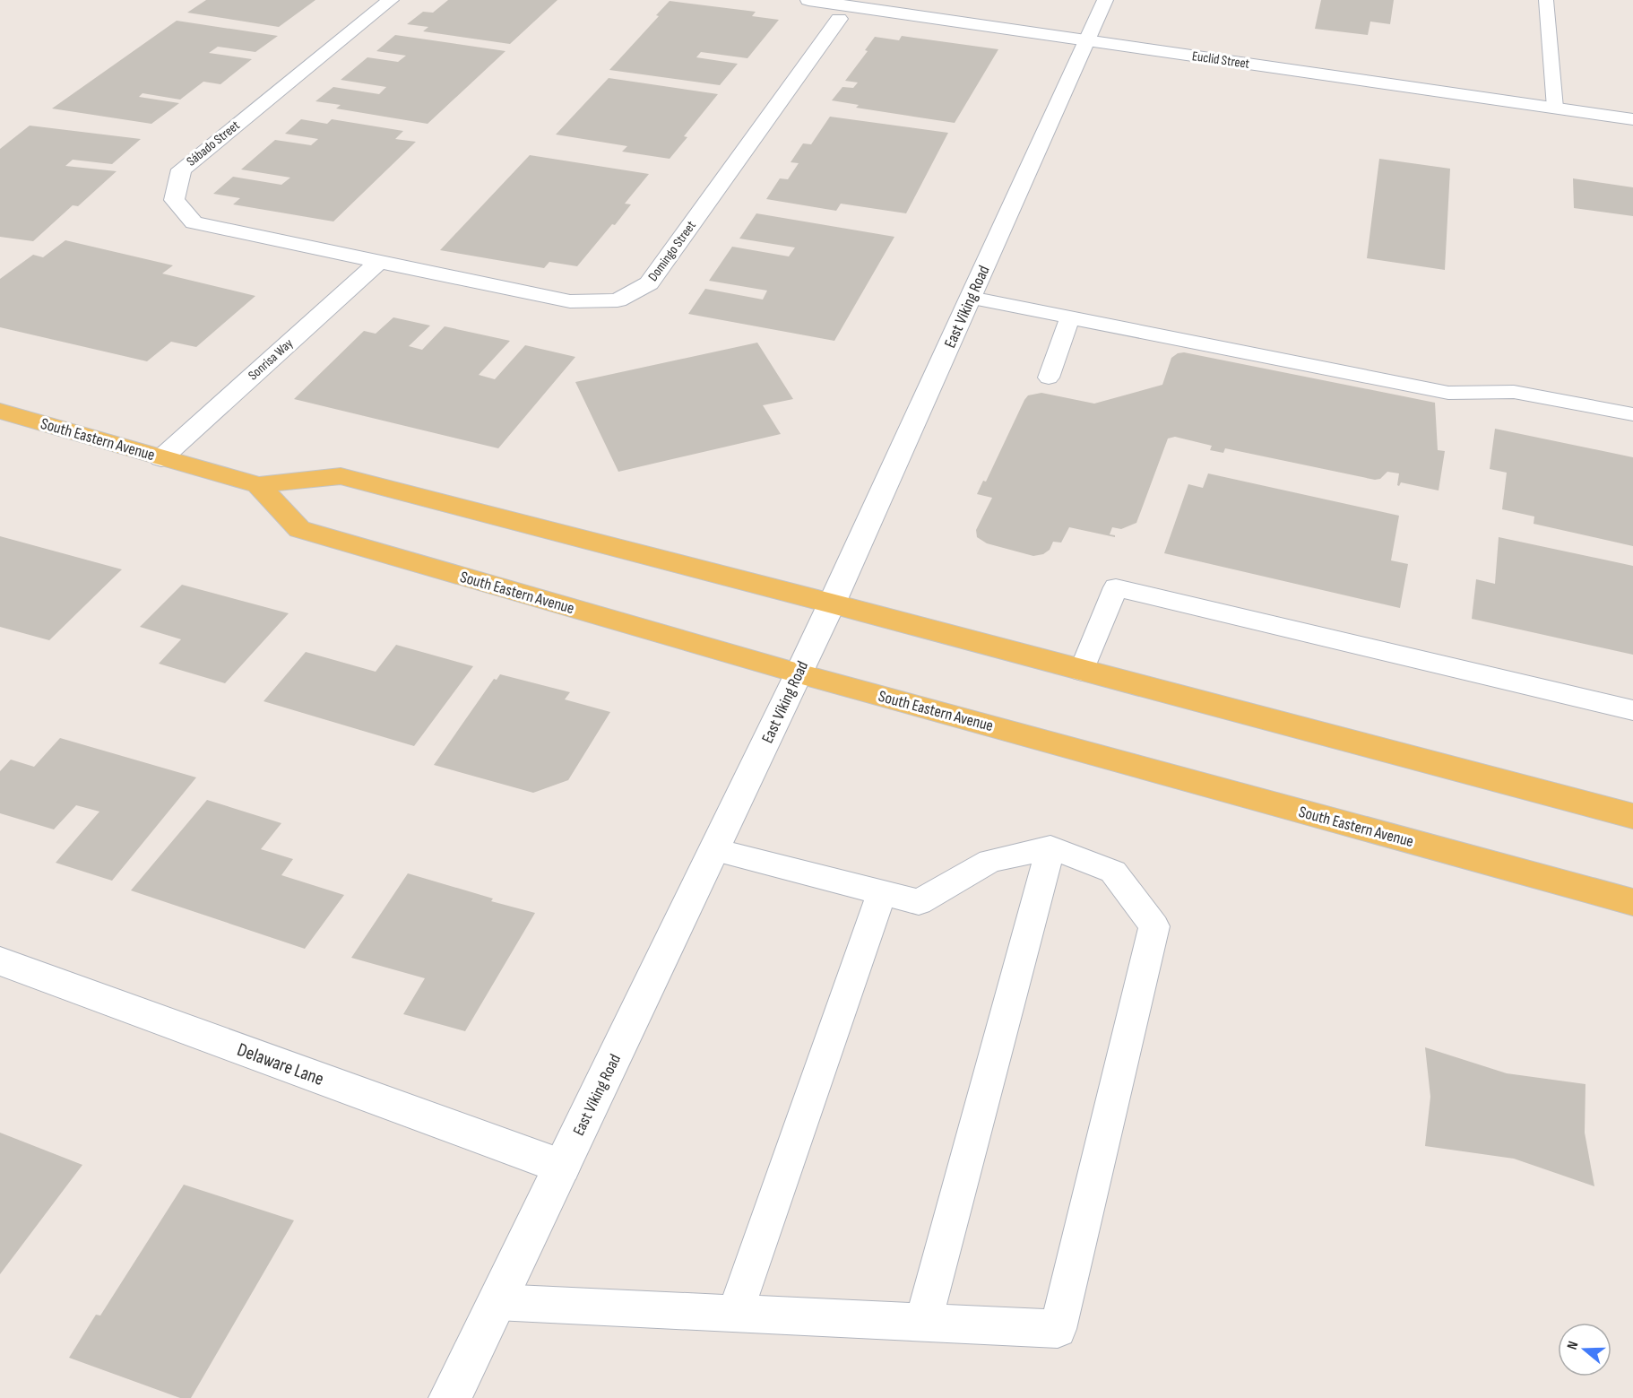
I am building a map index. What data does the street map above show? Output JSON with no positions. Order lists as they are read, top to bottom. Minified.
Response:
{"streets":{"main road":["South Eastern Avenue"],"street":["Euclid Street","Sábado Street","Domingo Street","East Viking Road","Sonrisa Way","Delaware Lane"]},"crossings":[["Euclid Street","East Viking Road"],["Sábado Street","Domingo Street"],["Sábado Street","Sonrisa Way"],["Domingo Street","Sonrisa Way"],["East Viking Road","South Eastern Avenue"],["East Viking Road","Delaware Lane"],["Sonrisa Way","South Eastern Avenue"]],"north":"left"}
